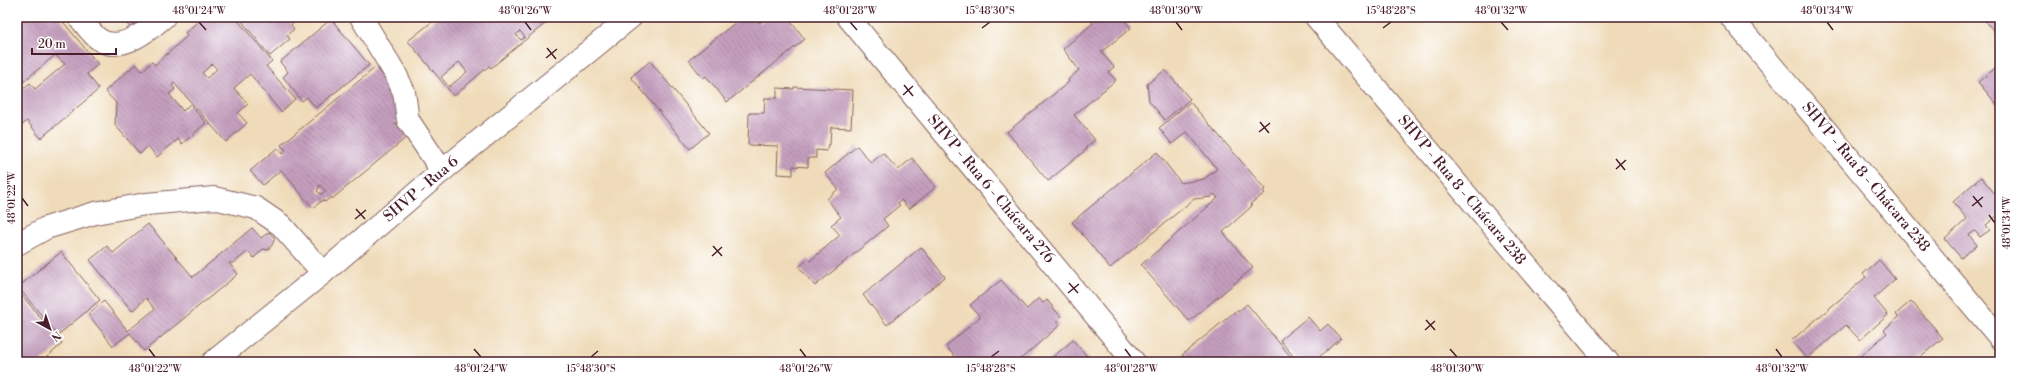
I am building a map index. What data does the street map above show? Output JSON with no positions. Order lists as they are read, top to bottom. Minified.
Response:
{"streets":{"street":["SHVP - Rua 8 - Chácara 238","SHVP - Rua 6","SHVP - Rua 6 - Chácara 276"]},"scale_bar":"20 m","north":"bottom right","coordinates":["48°01'24\"W","48°01'26\"W","48°01'28\"W","15°48'30\"S","48°01'30\"W","15°48'28\"S","48°01'32\"W","48°01'34\"W","48°01'22\"W"]}
